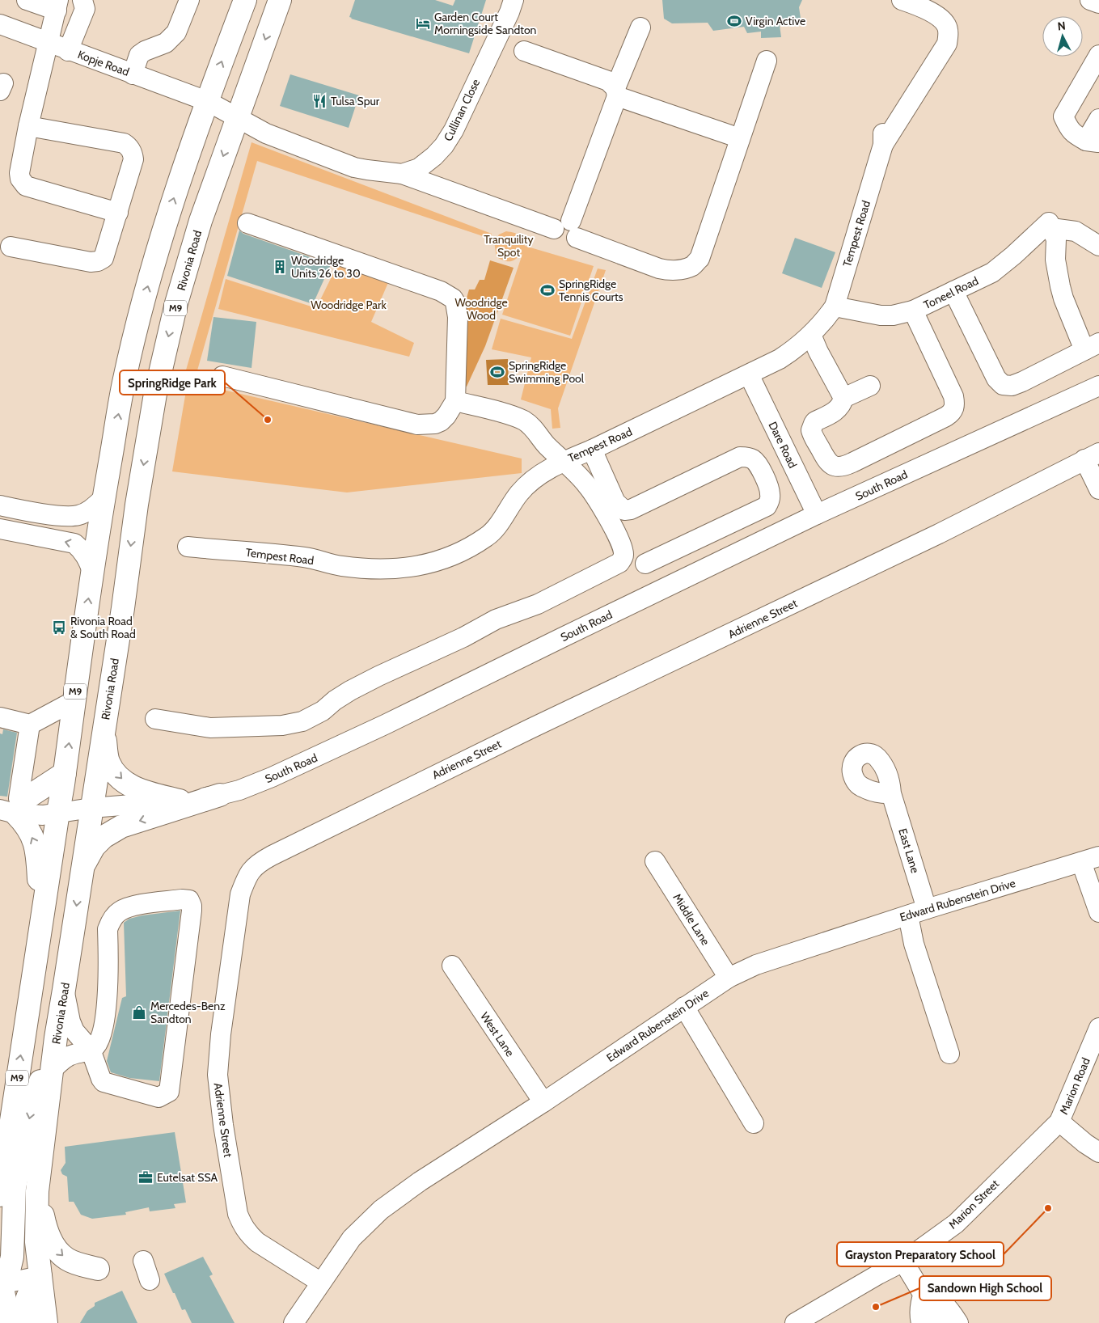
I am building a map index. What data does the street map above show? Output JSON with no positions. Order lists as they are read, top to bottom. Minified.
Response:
{"streets":{"main road":["Rivonia Road","M9"],"street":["Kopje Road","Cullinan Close","Tempest Road","Toneel Road","Dare Road","South Road","Adrienne Street","East Lane","Edward Rubenstein Drive","Middle Lane","West Lane","Marion Road","Marion Street"]},"crossings":[["Kopje Road","Cullinan Close"],["Kopje Road","Rivonia Road"],["Kopje Road","M9"],["Cullinan Close","Rivonia Road"],["Tempest Road","Toneel Road"],["Tempest Road","Dare Road"],["Rivonia Road","South Road"],["M9","South Road"],["Dare Road","South Road"],["Adrienne Street","Edward Rubenstein Drive"],["East Lane","Edward Rubenstein Drive"],["Edward Rubenstein Drive","Middle Lane"],["Edward Rubenstein Drive","West Lane"],["Marion Road","Marion Street"]],"parks":["Tranquility Spot","Woodridge Wood","Woodridge Park"],"places":{"sports":["Virgin Active","SpringRidge Tennis Courts","SpringRidge Swimming Pool"],"hotel":["Garden Court Morningside Sandton"],"restaurant":["Tulsa Spur"],"building":["Woodridge Units 26 to 30"],"other":["SpringRidge Park","Grayston Preparatory School","Sandown High School"],"bus stop":["Rivonia Road & South Road"],"shop":["Mercedes-Benz Sandton"],"office":["Eutelsat SSA"]},"north":"top"}
